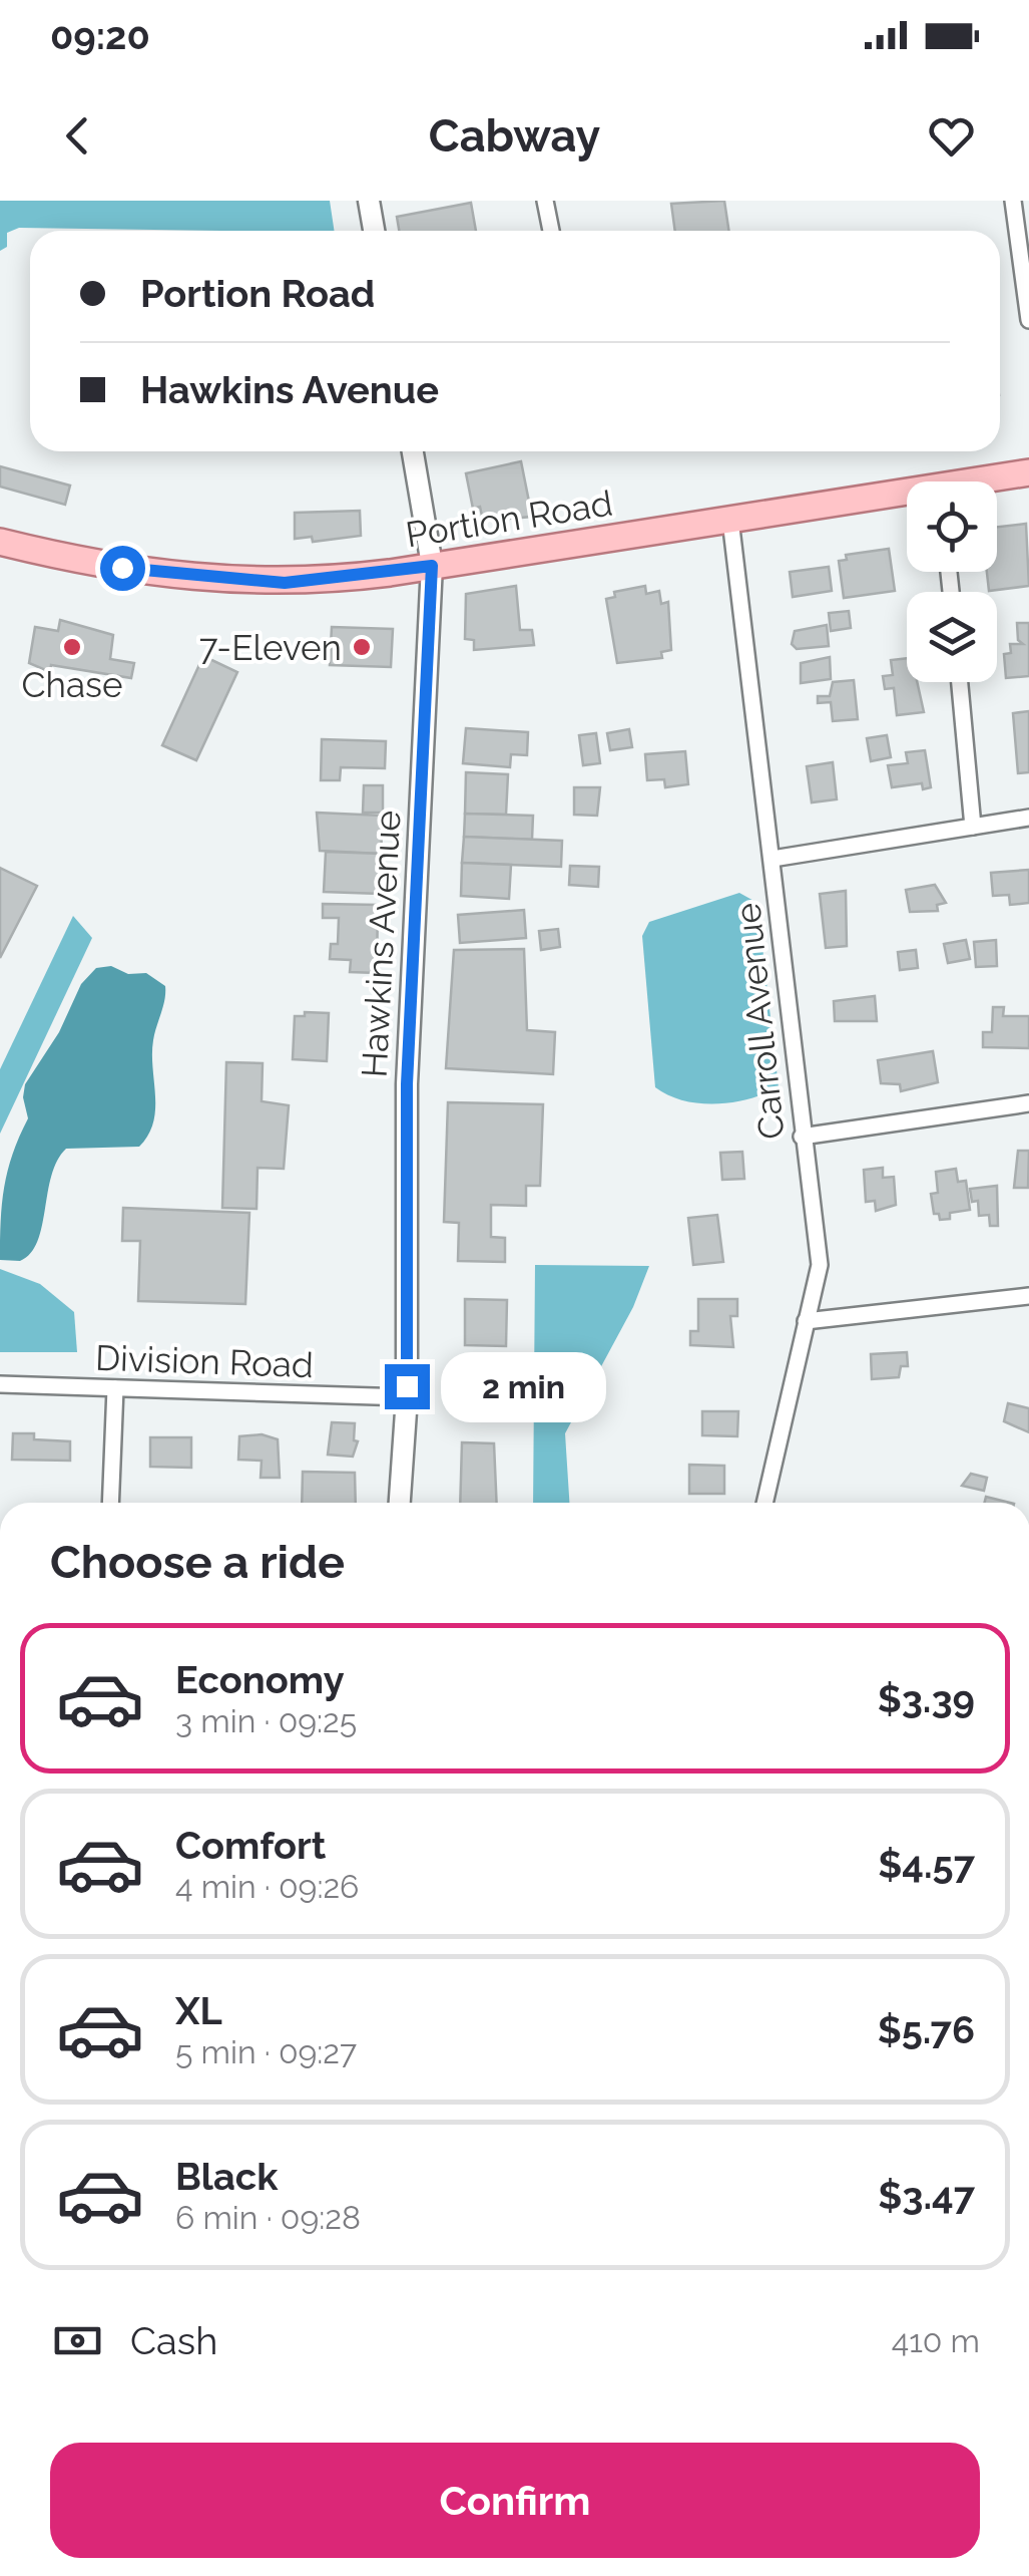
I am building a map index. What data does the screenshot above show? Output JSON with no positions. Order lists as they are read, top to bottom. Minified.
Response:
{"streets":{"main road":["Portion Road"],"street":["Hawkins Avenue","Carroll Avenue","Division Road"]},"crossings":[["Portion Road","Hawkins Avenue"],["Portion Road","Carroll Avenue"],["Hawkins Avenue","Division Road"]],"places":["Chase","7-Eleven"],"page":{"status":"09:20","header":"Cabway","banner":["Portion Road","Hawkins Avenue"],"bubble":"2 min","heading":"Choose a ride","list":[{"name":"Economy","note":"3 min · 09:25","value":"$3.39"},{"name":"Comfort","note":"4 min · 09:26","value":"$4.57"},{"name":"XL","note":"5 min · 09:27","value":"$5.76"},{"name":"Black","note":"6 min · 09:28","value":"$3.47"}],"pay":["Cash","410 m"],"buttons":"Confirm"}}
